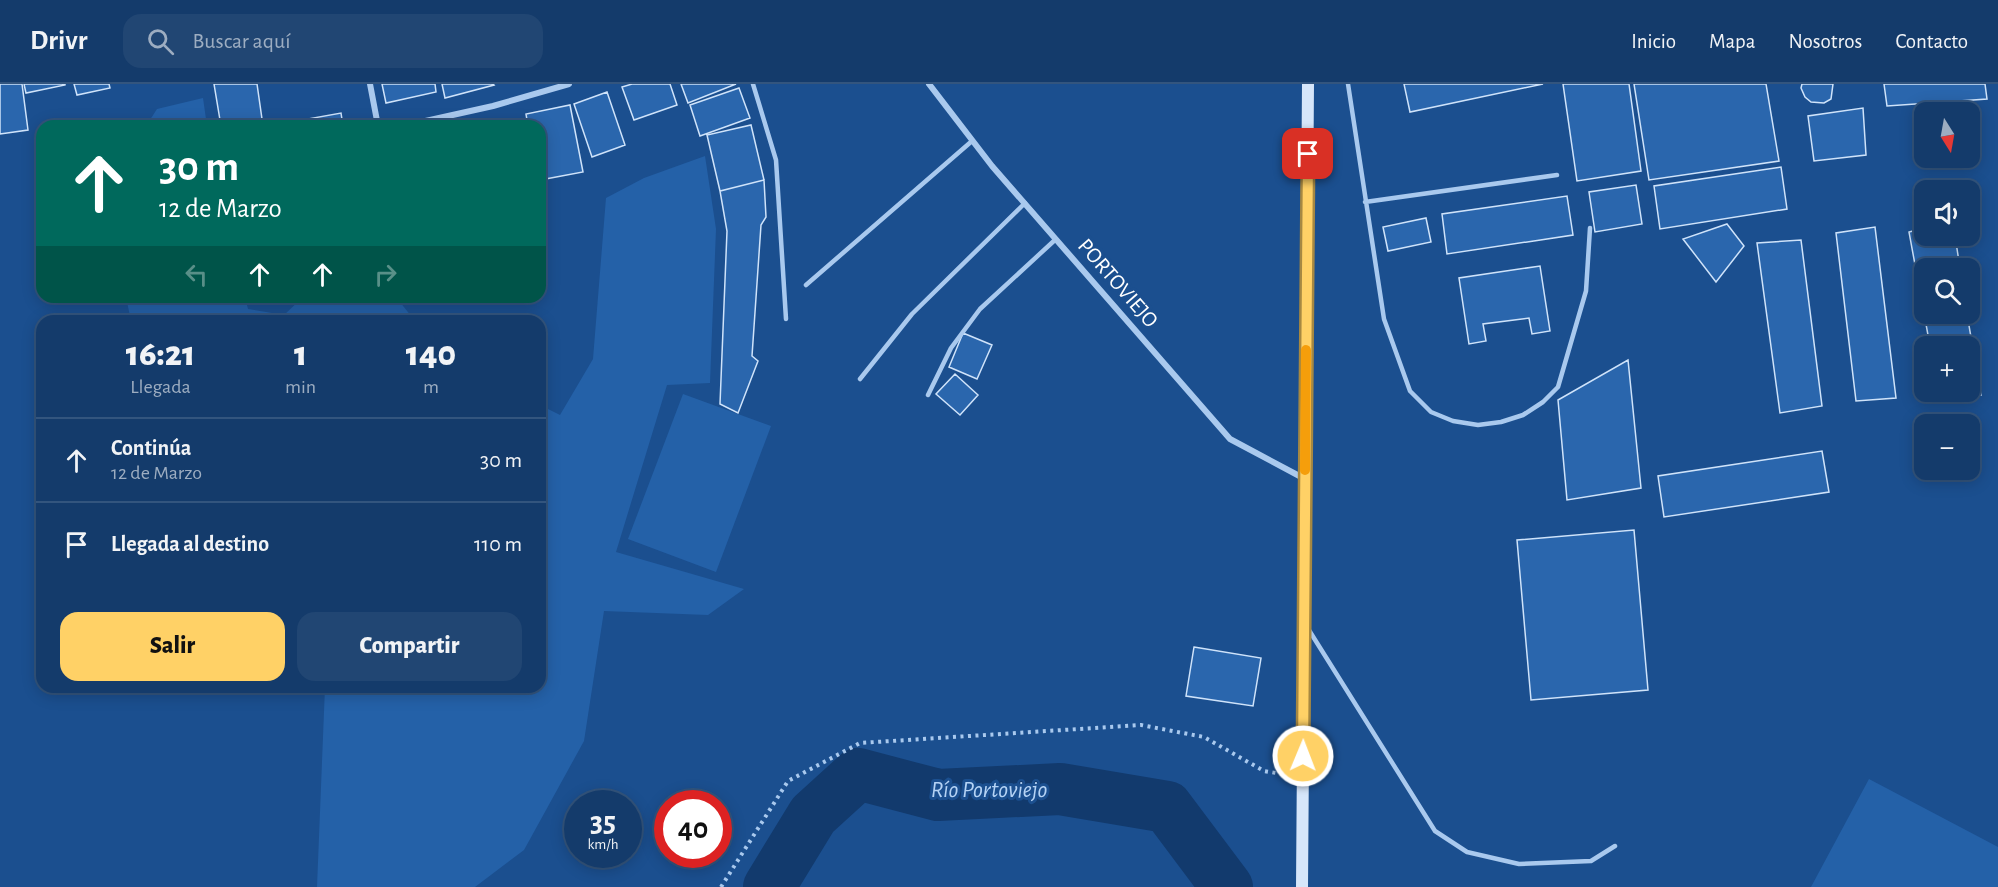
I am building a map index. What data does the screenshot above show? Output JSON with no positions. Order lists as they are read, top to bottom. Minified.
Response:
{"streets":{"street":["PORTOVIEJO"]},"water":["Río Portoviejo"],"north":"bottom","page":{"header":"Drivr","search":"Buscar aquí","nav":["Inicio","Mapa","Nosotros","Contacto"],"map_buttons":["+","−"],"turn":["30 m","12 de Marzo"],"eta":["16:21","Llegada","1","min","140","m"],"list":[{"name":"Continúa","note":"12 de Marzo","value":"30 m"},{"name":"Llegada al destino","value":"110 m"}],"buttons":["Salir","Compartir"],"speed":"35 km/h","limit":"40"}}
